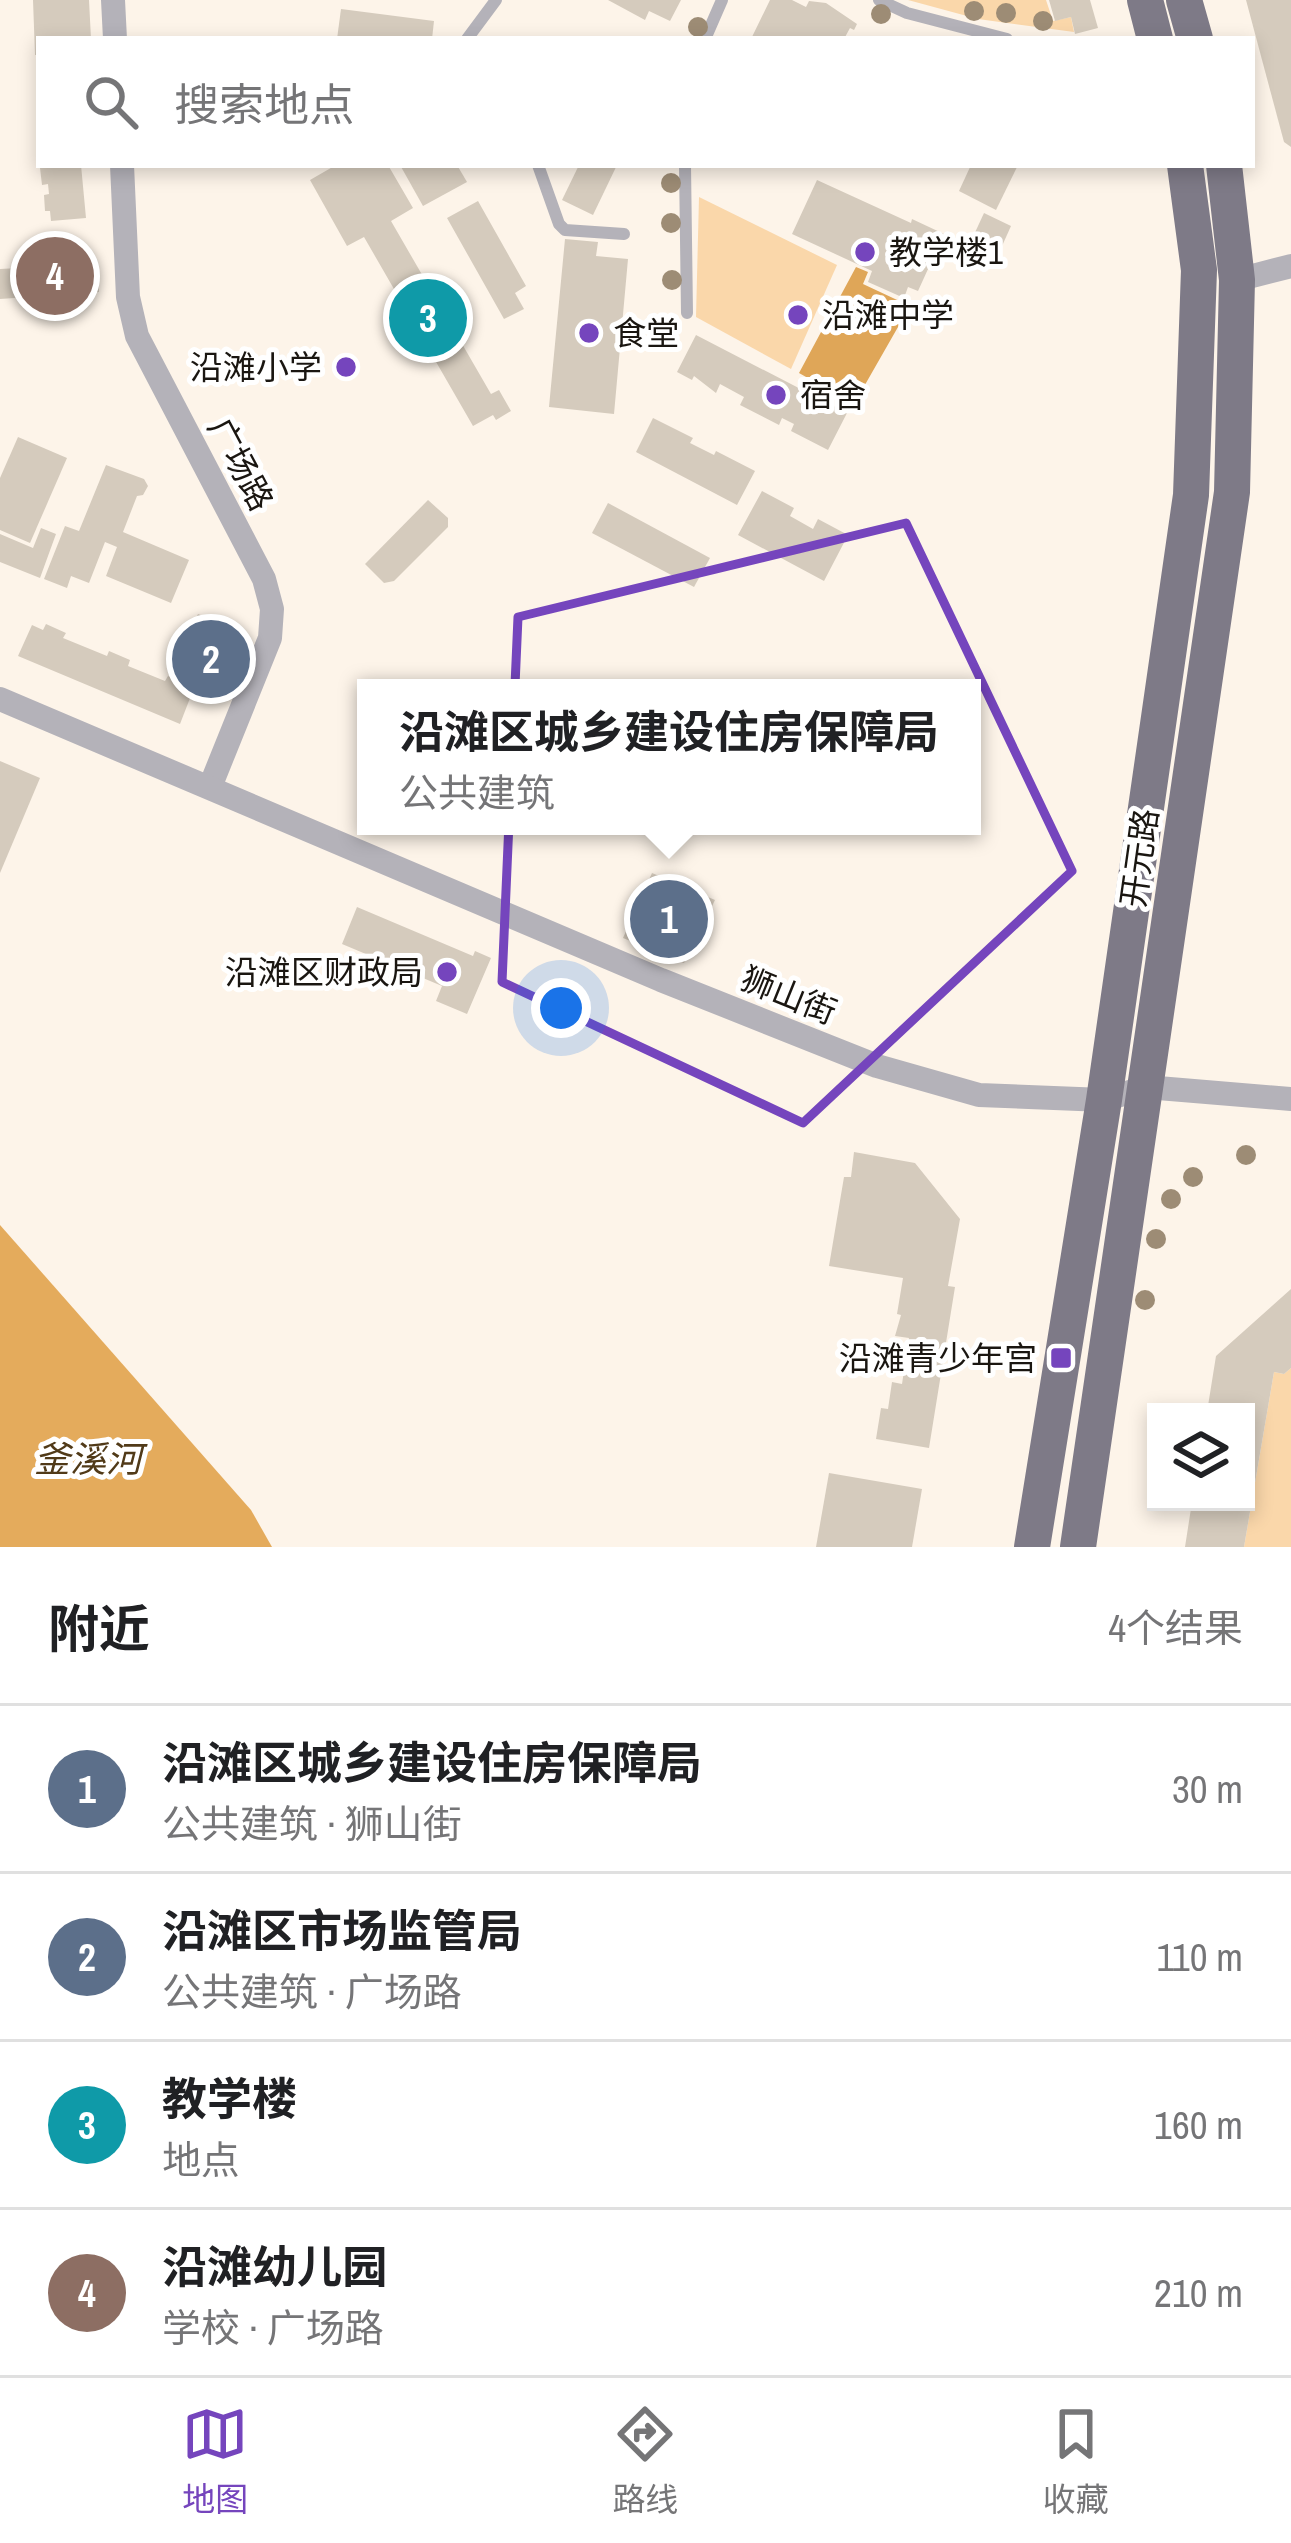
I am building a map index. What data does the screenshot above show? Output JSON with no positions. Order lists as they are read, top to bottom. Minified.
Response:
{"streets":{"main road":["开元路"],"street":["广场路","狮山街"]},"crossings":[["广场路","狮山街"],["开元路","狮山街"]],"water":["釜溪河"],"places":{"other":["教学楼1","沿滩中学","食堂","沿滩小学","宿舍","沿滩区财政局"],"transit":["沿滩青少年宫"]},"page":{"search":"搜索地点","pins":["4","3","2","1"],"popup":["沿滩区城乡建设住房保障局","公共建筑"],"heading":["附近","4个结果"],"list":[{"mark":"1","name":"沿滩区城乡建设住房保障局","note":"公共建筑 · 狮山街","value":"30 m"},{"mark":"2","name":"沿滩区市场监管局","note":"公共建筑 · 广场路","value":"110 m"},{"mark":"3","name":"教学楼","note":"地点","value":"160 m"},{"mark":"4","name":"沿滩幼儿园","note":"学校 · 广场路","value":"210 m"}],"nav":["地图","路线","收藏"]}}
